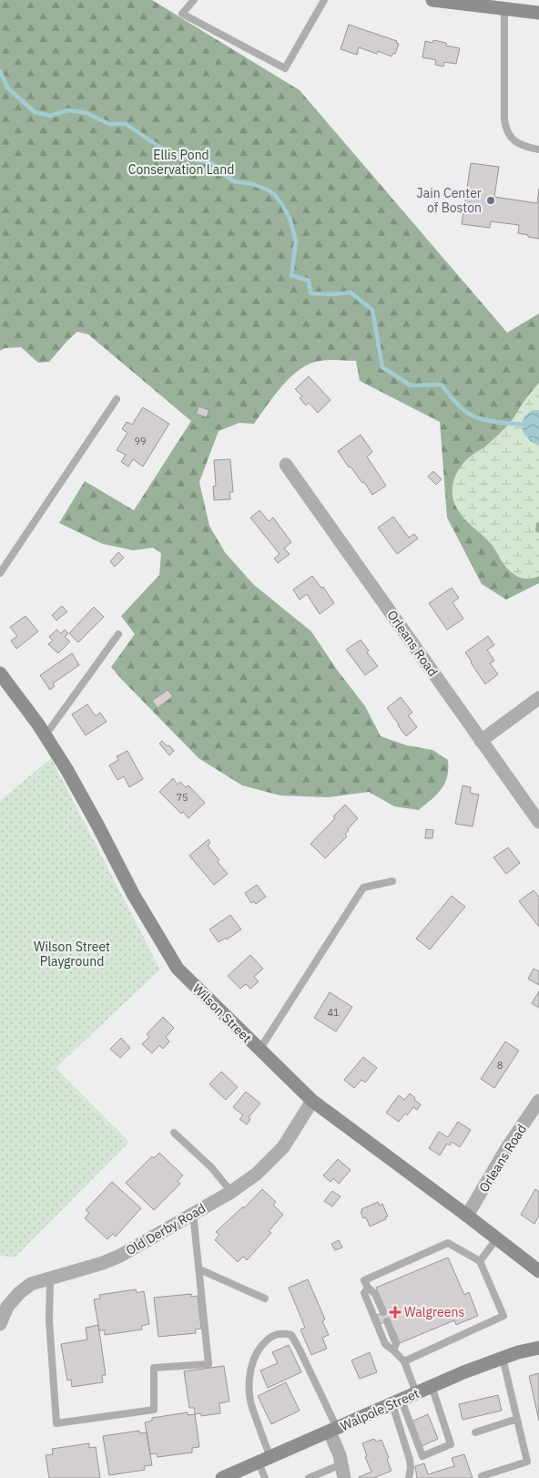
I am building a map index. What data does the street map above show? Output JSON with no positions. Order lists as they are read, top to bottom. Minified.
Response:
{"streets":{"street":["Orleans Road","Wilson Street","Old Derby Road","Walpole Street"]},"crossings":[["Orleans Road","Wilson Street"],["Wilson Street","Old Derby Road"]],"parks":["Ellis Pond Conservation Land","Wilson Street Playground"],"places":{"other":["Jain Center of Boston"],"health":["Walgreens"]},"house_numbers":["99","75","41","8"]}
